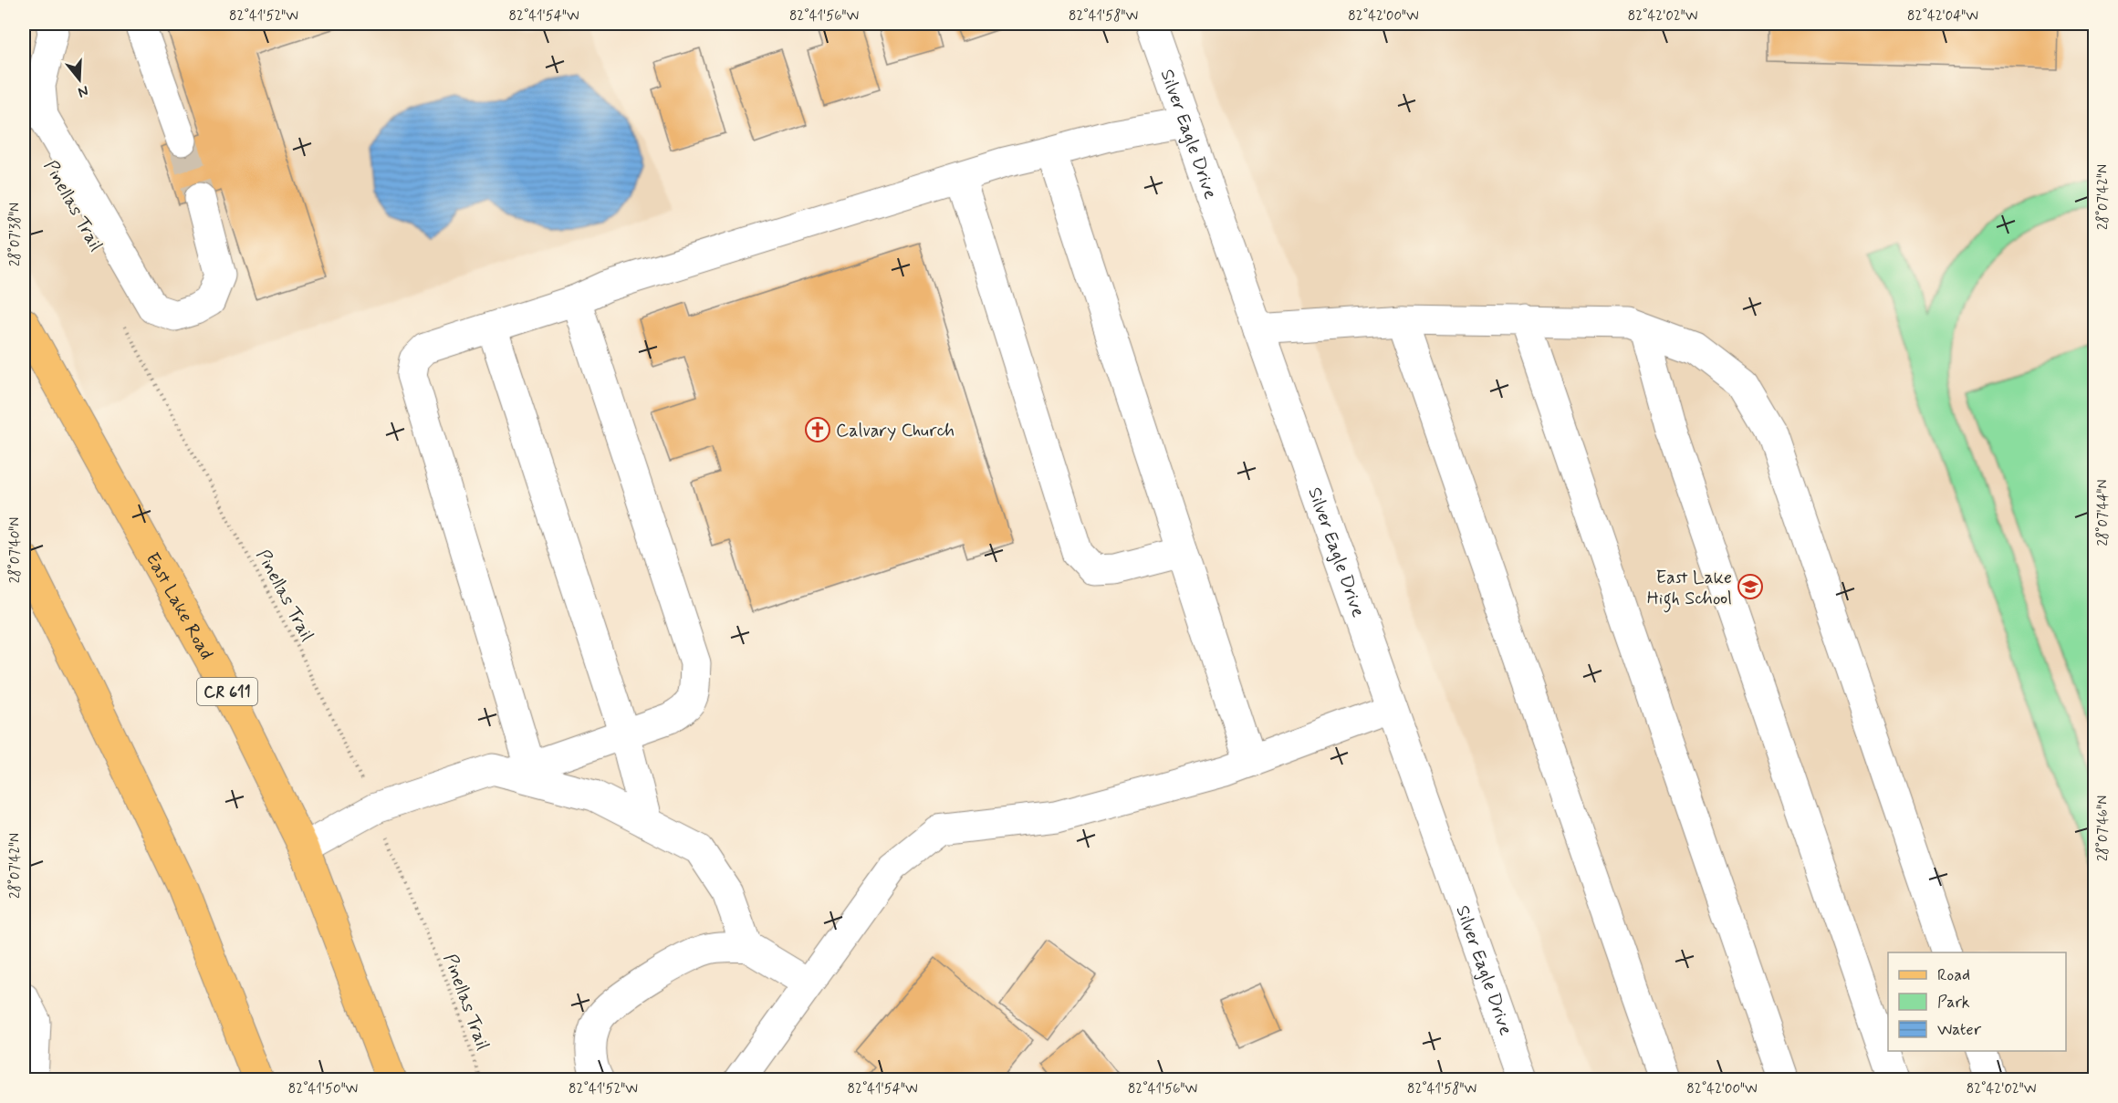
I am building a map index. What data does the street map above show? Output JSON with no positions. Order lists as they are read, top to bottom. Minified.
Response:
{"streets":{"main road":["East Lake Road","CR 611"],"street":["Silver Eagle Drive"],"path":["Pinellas Trail"]},"places":{"church":["Calvary Church"],"school or university":["East Lake High School"]},"legend":["Road","Park","Water"],"north":"bottom","coordinates":["82°41'52\"W","82°41'54\"W","82°41'56\"W","82°41'58\"W","82°42'00\"W","82°42'02\"W","82°42'04\"W","28°07'42\"N","28°07'38\"N","28°07'44\"N","28°07'40\"N","28°07'46\"N","82°41'50\"W"]}
